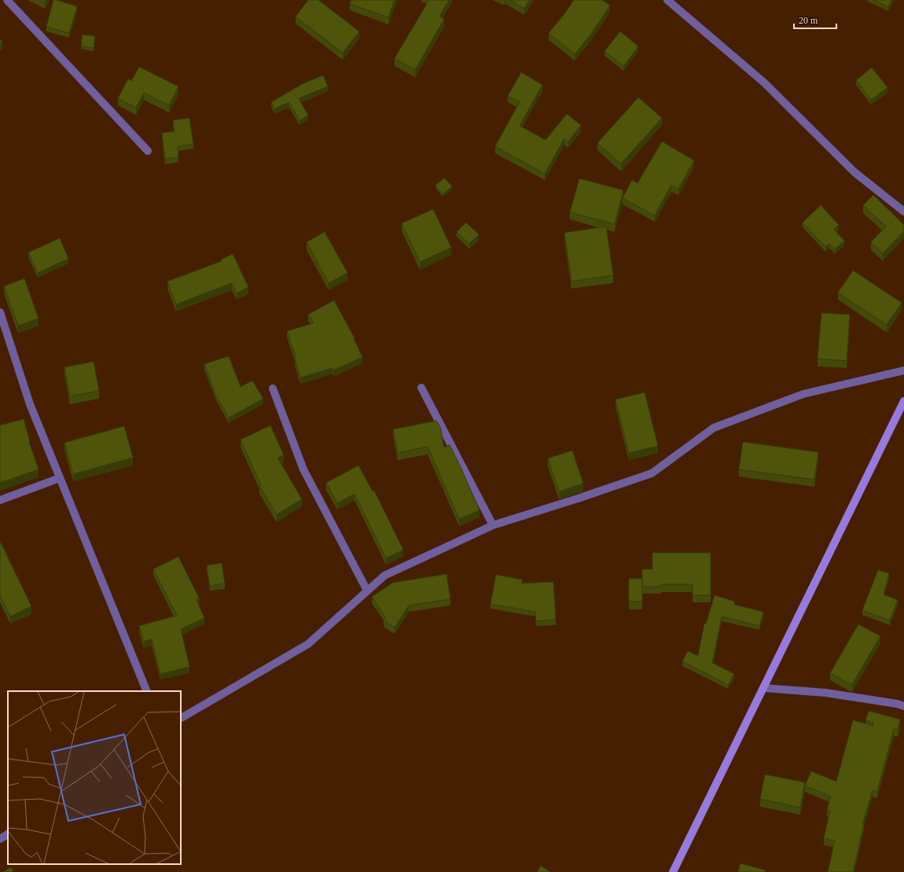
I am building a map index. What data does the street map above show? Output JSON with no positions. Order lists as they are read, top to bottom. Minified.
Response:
{"scale_bar":"20 m"}
